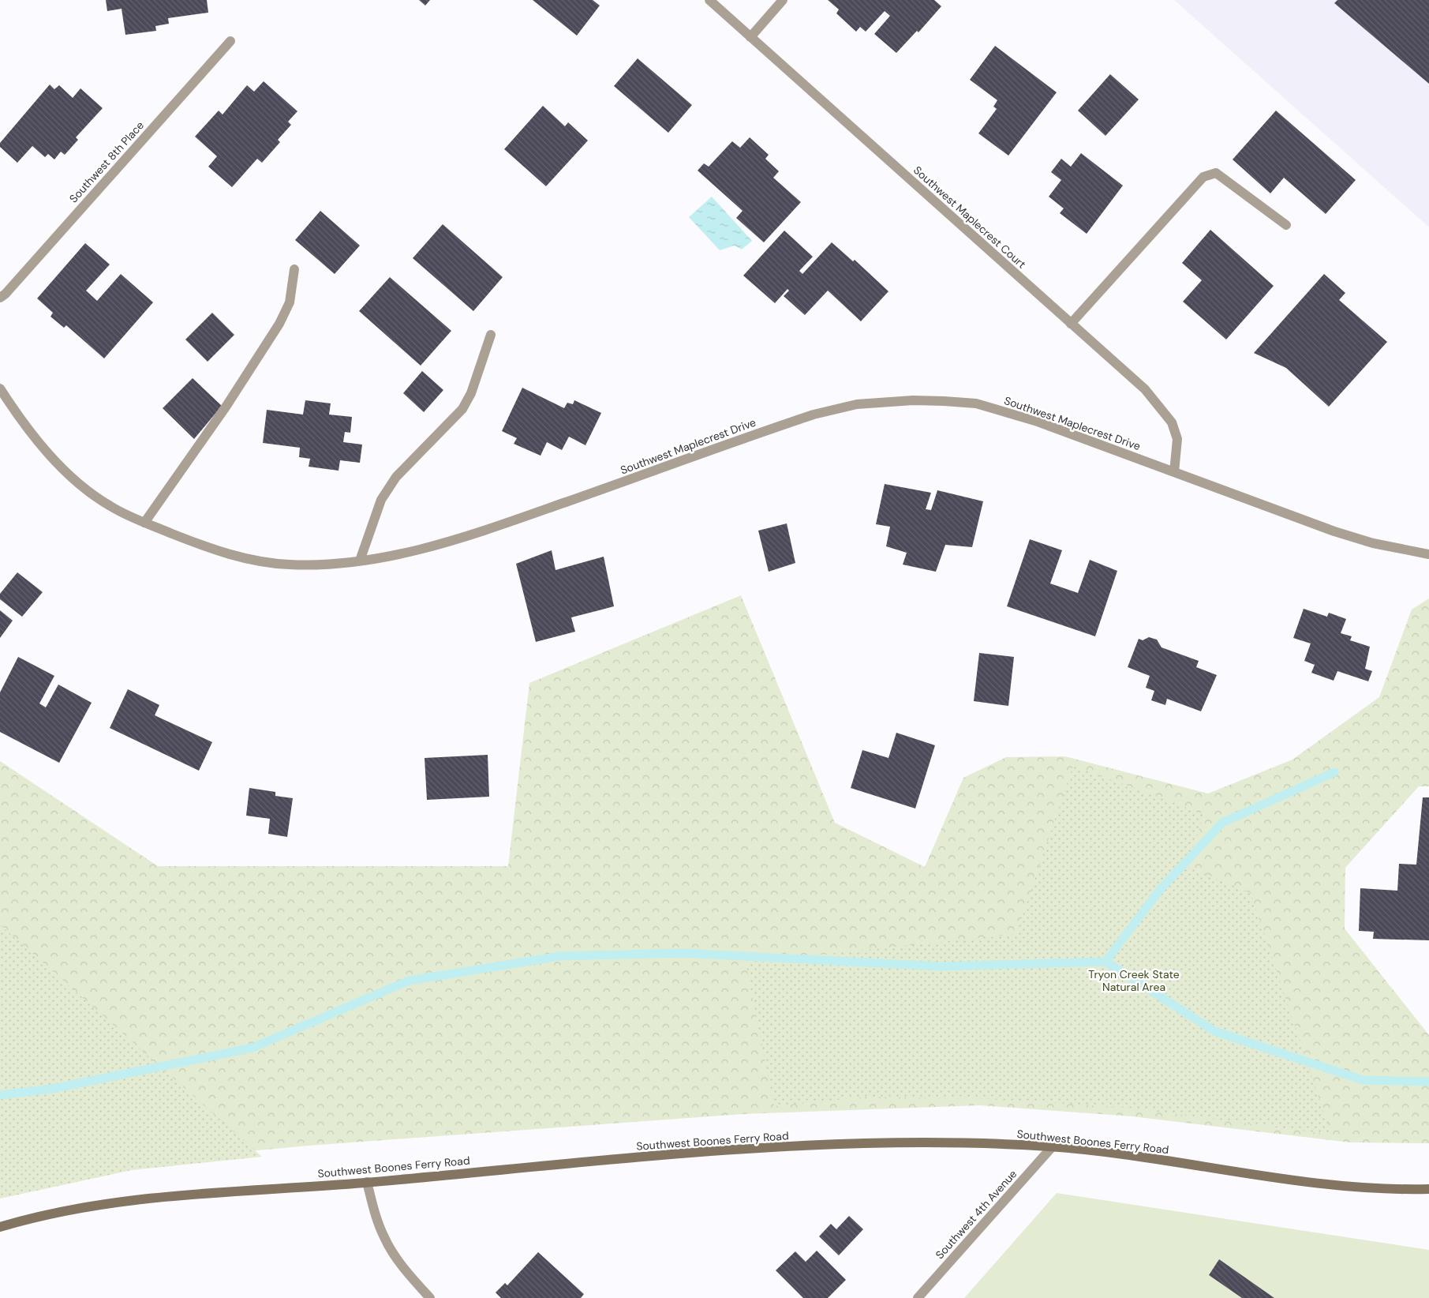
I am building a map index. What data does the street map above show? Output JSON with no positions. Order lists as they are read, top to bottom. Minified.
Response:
{"streets":{"main road":["Southwest Boones Ferry Road"],"street":["Southwest 8th Place","Southwest Maplecrest Court","Southwest Maplecrest Drive","Southwest 4th Avenue"]},"crossings":[["Southwest Maplecrest Court","Southwest Maplecrest Drive"],["Southwest Boones Ferry Road","Southwest 4th Avenue"]],"parks":["Tryon Creek State Natural Area"]}
